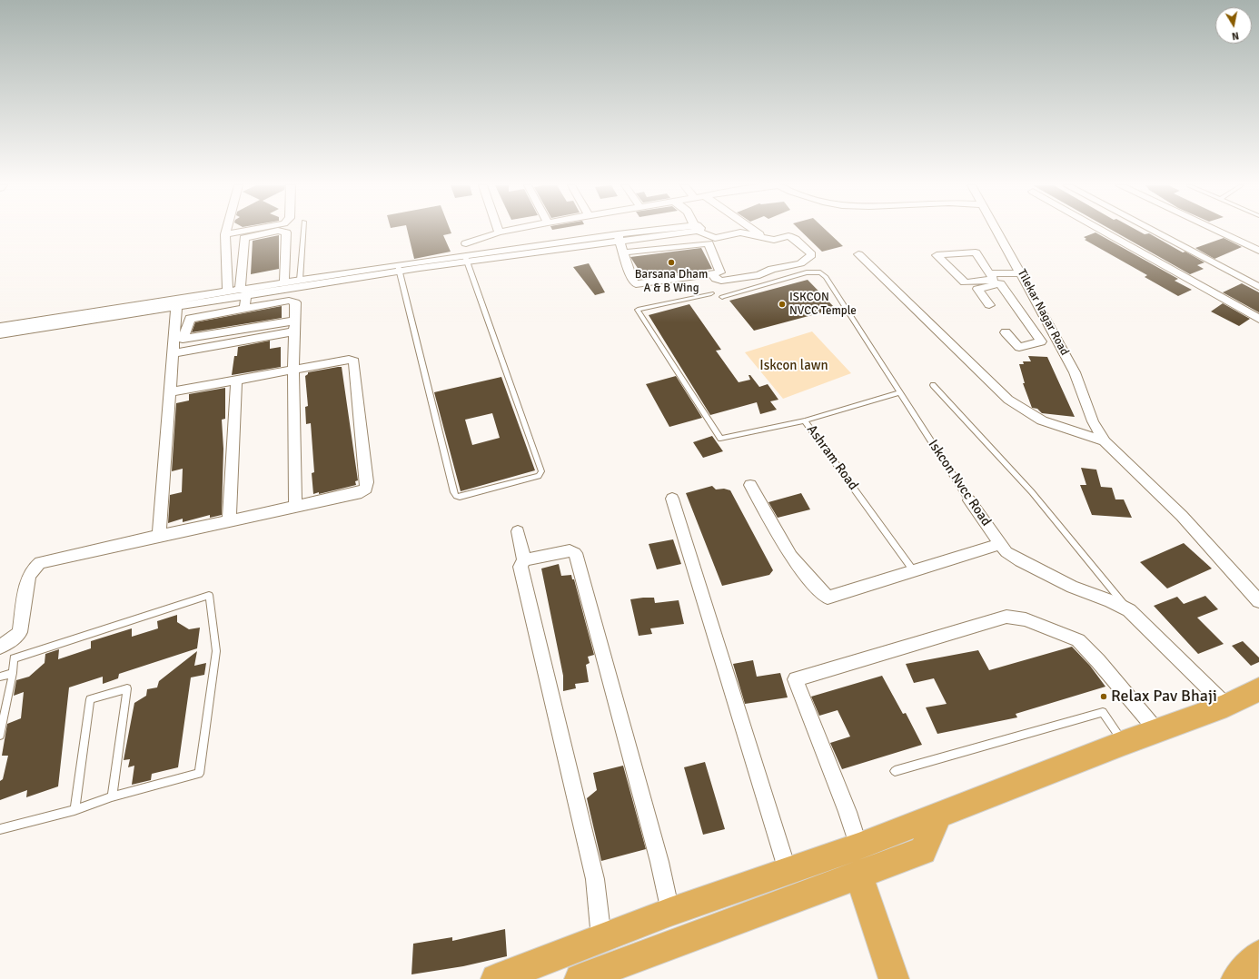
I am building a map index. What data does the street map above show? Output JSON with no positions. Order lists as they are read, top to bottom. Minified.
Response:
{"streets":{"street":["Tilekar Nagar Road","Iskcon Nvcc Road"],"lane":["Ashram Road"]},"parks":["Iskcon lawn"],"places":["Barsana Dham A & B Wing","ISKCON NVCC Temple","Relax Pav Bhaji"],"north":"bottom"}
